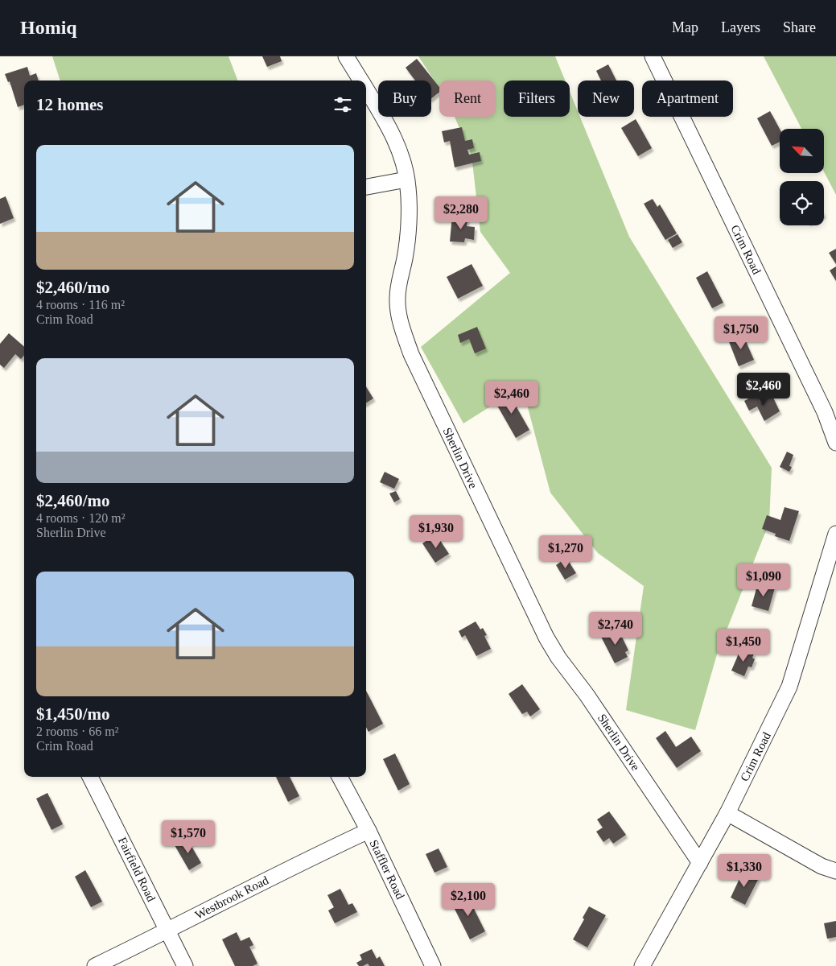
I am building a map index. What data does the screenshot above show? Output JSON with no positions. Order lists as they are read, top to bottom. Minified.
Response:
{"streets":{"street":["Crim Road","Sherlin Drive","Fairfield Road","Staffler Road","Westbrook Road"]},"crossings":[["Crim Road","Sherlin Drive"],["Fairfield Road","Westbrook Road"],["Staffler Road","Westbrook Road"]],"north":"top left","page":{"header":"Homiq","nav":["Map","Layers","Share"],"chip":["Buy","Rent","Filters","New","Apartment"],"heading":"12 homes","list":[{"name":"$2,460/mo","note":"4 rooms · 116 m² · Crim Road"},{"name":"$2,460/mo","note":"4 rooms · 120 m² · Sherlin Drive"},{"name":"$1,450/mo","note":"2 rooms · 66 m² · Crim Road"}],"price":["$2,280","$1,750","$2,460","$2,460","$1,930","$1,270","$1,090","$2,740","$1,450","$1,570","$1,330","$2,100"]}}
